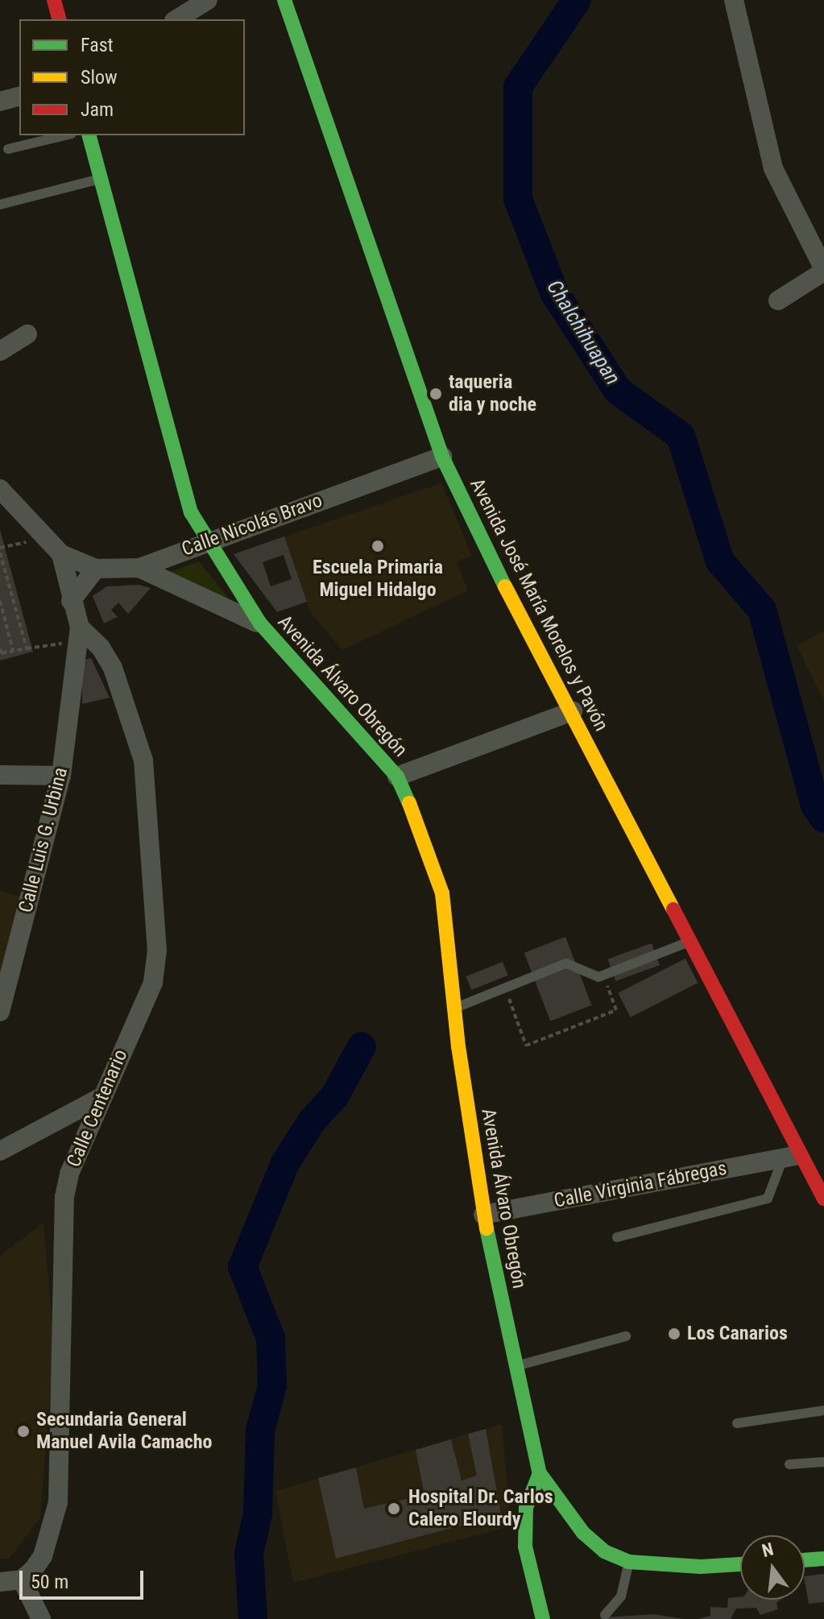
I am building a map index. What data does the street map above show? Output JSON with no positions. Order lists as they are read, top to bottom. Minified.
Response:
{"streets":{"main road":["Avenida José María Morelos y Pavón","Avenida Álvaro Obregón"],"street":["Calle Nicolás Bravo","Calle Luis G. Urbina","Calle Centenario","Calle Virginia Fábregas"]},"crossings":[["Calle Nicolás Bravo","Avenida José María Morelos y Pavón"],["Calle Nicolás Bravo","Avenida Álvaro Obregón"],["Avenida José María Morelos y Pavón","Calle Virginia Fábregas"],["Avenida Álvaro Obregón","Calle Virginia Fábregas"],["Calle Luis G. Urbina","Calle Centenario"]],"water":["Chalchihuapan"],"places":["taqueria dia y noche","Escuela Primaria Miguel Hidalgo","Los Canarios","Secundaria General Manuel Avila Camacho","Hospital Dr. Carlos Calero Elourdy"],"legend":["Fast","Slow","Jam"],"scale_bar":"50 m","north":"top"}
